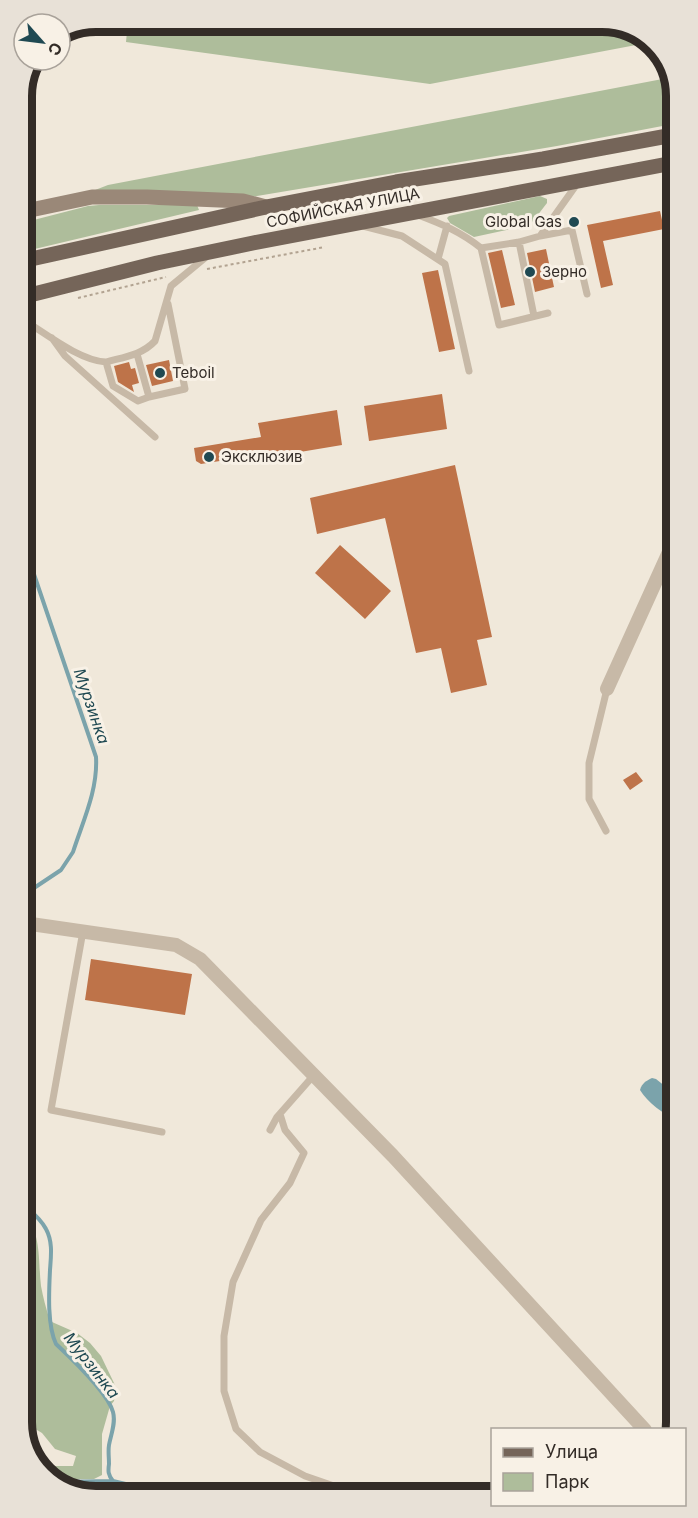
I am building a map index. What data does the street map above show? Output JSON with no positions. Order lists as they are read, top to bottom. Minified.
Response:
{"streets":{"main road":["СОФИЙСКАЯ УЛИЦА"]},"water":["Мурзинка"],"places":["Global Gas","Зерно","Teboil","Эксклюзив"],"legend":["Улица","Парк"],"north":"bottom right"}
